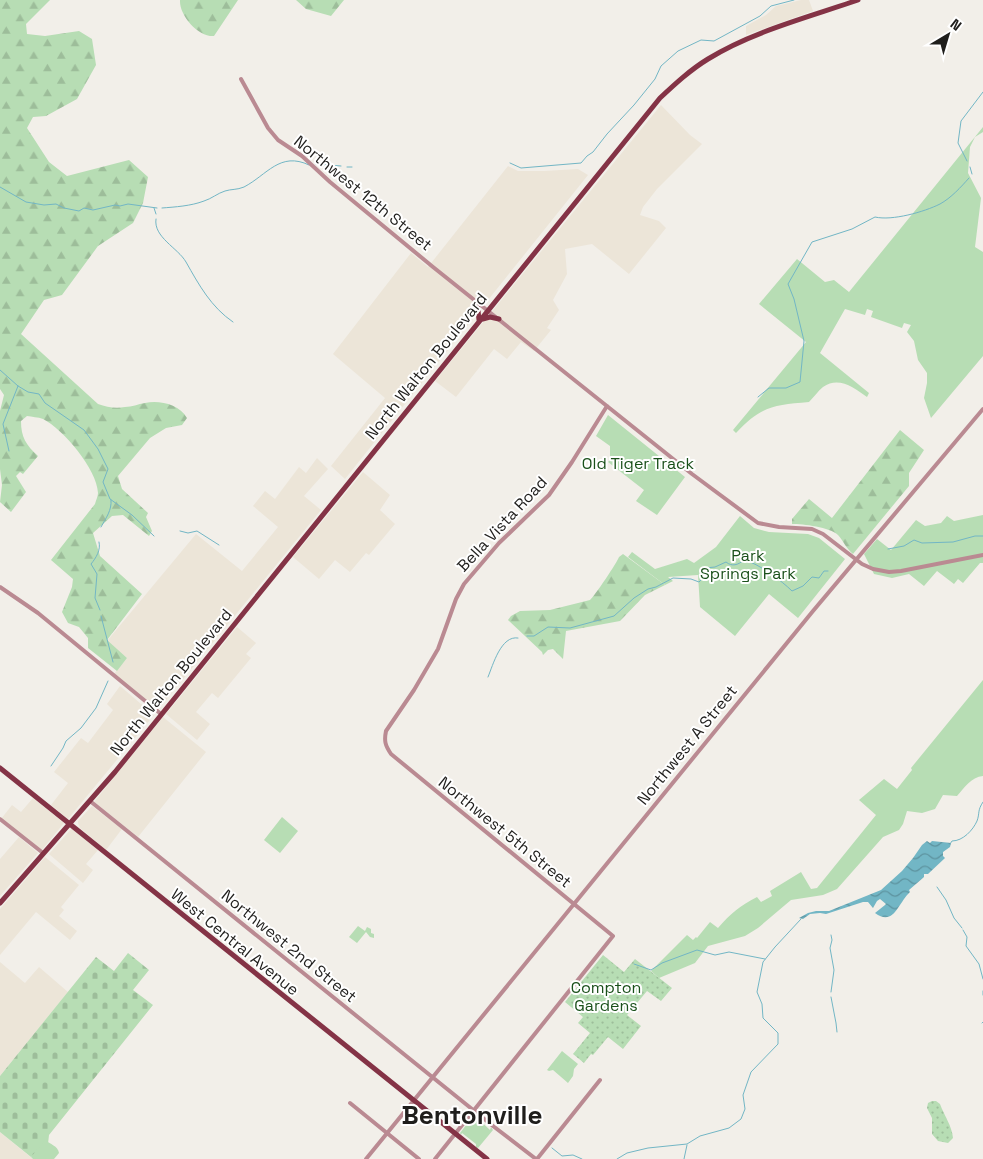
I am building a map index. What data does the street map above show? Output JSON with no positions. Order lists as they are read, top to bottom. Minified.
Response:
{"streets":{"main road":["North Walton Boulevard","West Central Avenue"],"street":["Northwest 12th Street","Bella Vista Road","Northwest A Street","Northwest 5th Street","Northwest 2nd Street"]},"crossings":[["Northwest 12th Street","North Walton Boulevard"],["Northwest 12th Street","Bella Vista Road"],["Northwest 12th Street","Northwest A Street"],["North Walton Boulevard","West Central Avenue"],["North Walton Boulevard","Northwest 2nd Street"],["Bella Vista Road","Northwest 5th Street"],["Northwest A Street","Northwest 5th Street"],["Northwest A Street","West Central Avenue"],["Northwest A Street","Northwest 2nd Street"],["Northwest 5th Street","Northwest 2nd Street"]],"districts":["Bentonville"],"parks":["Old Tiger Track","Park Springs Park","Compton Gardens"],"north":"top right"}
